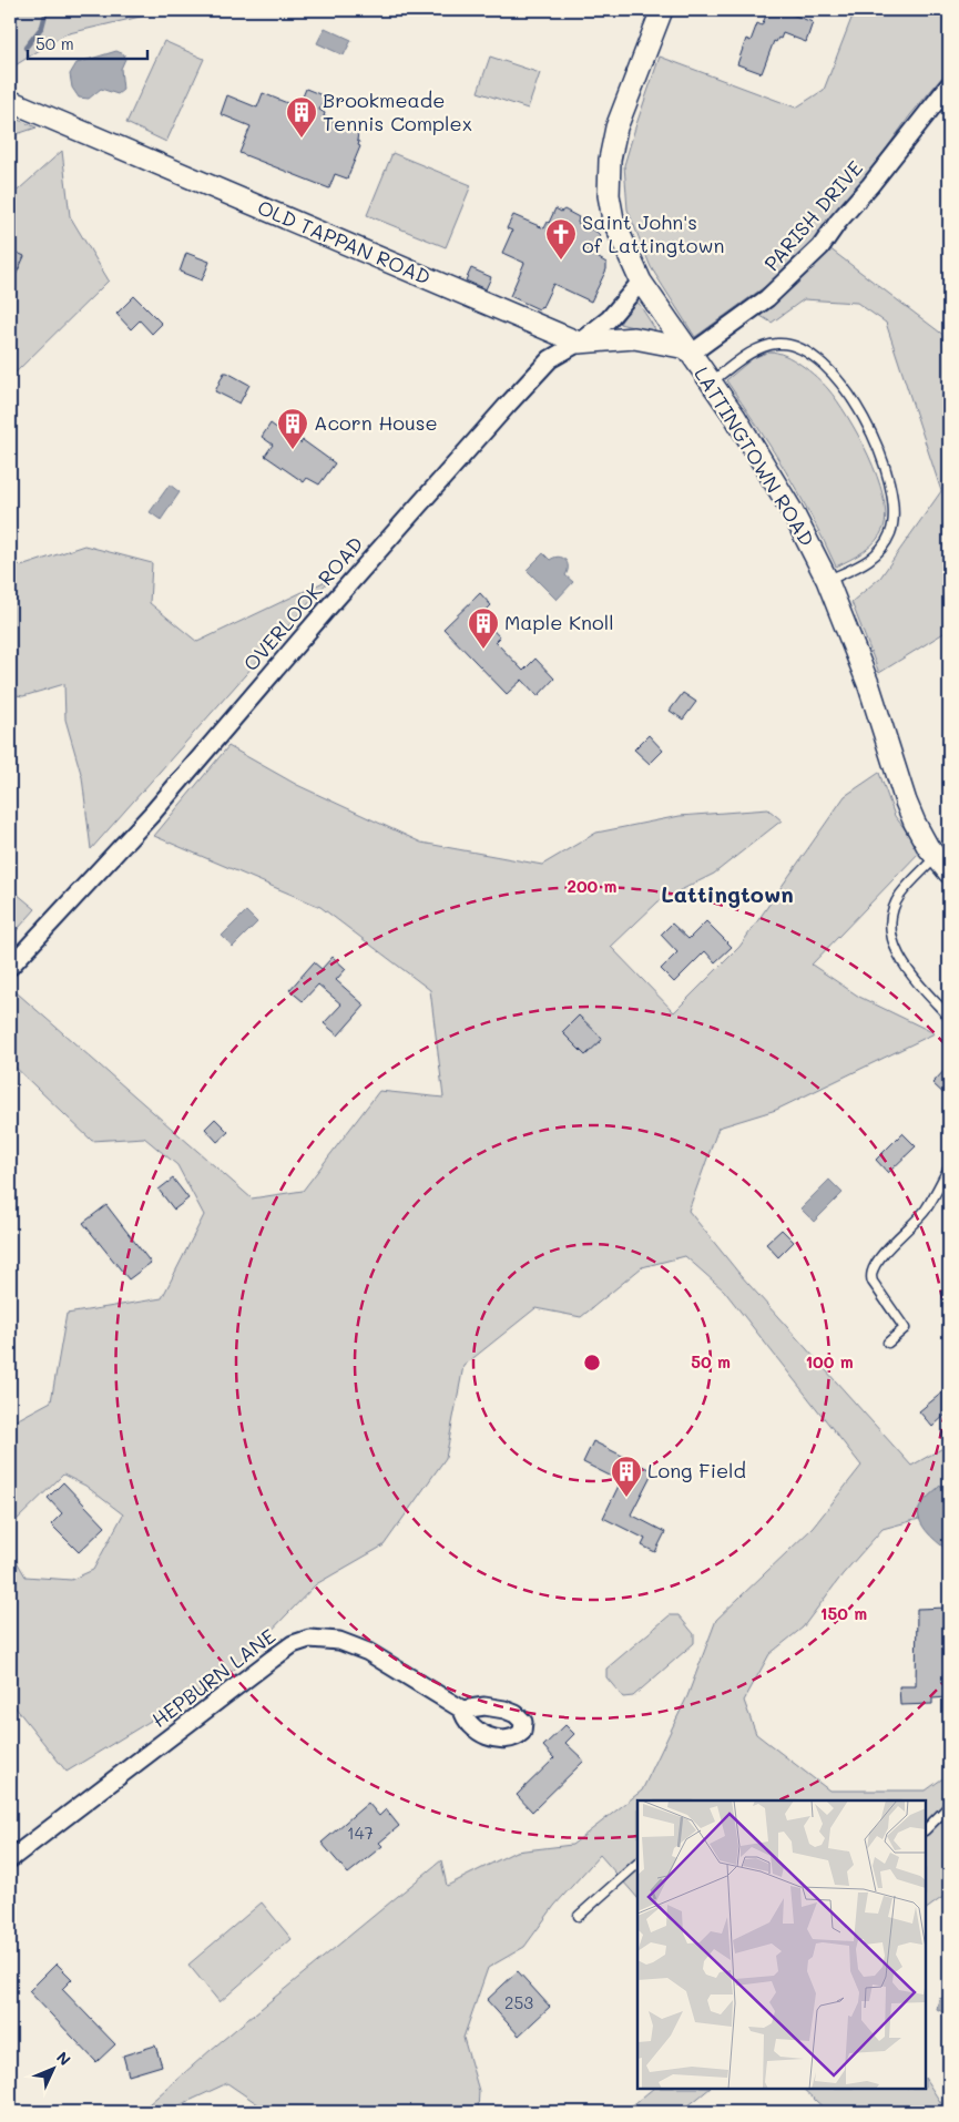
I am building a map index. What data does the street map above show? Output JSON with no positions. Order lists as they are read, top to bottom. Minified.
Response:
{"streets":{"street":["PARISH DRIVE","OLD TAPPAN ROAD","LATTINGTOWN ROAD","OVERLOOK ROAD","HEPBURN LANE"]},"crossings":[["PARISH DRIVE","OLD TAPPAN ROAD"],["PARISH DRIVE","LATTINGTOWN ROAD"],["OLD TAPPAN ROAD","LATTINGTOWN ROAD"],["OLD TAPPAN ROAD","OVERLOOK ROAD"],["LATTINGTOWN ROAD","OVERLOOK ROAD"]],"districts":["Lattingtown"],"places":{"building":["Brookmeade Tennis Complex","Acorn House","Maple Knoll","Long Field"],"church":["Saint John's of Lattingtown"]},"house_numbers":["147","253"],"scale_bar":"50 m","north":"top right","rings":["200 m","50 m","100 m","150 m"]}
